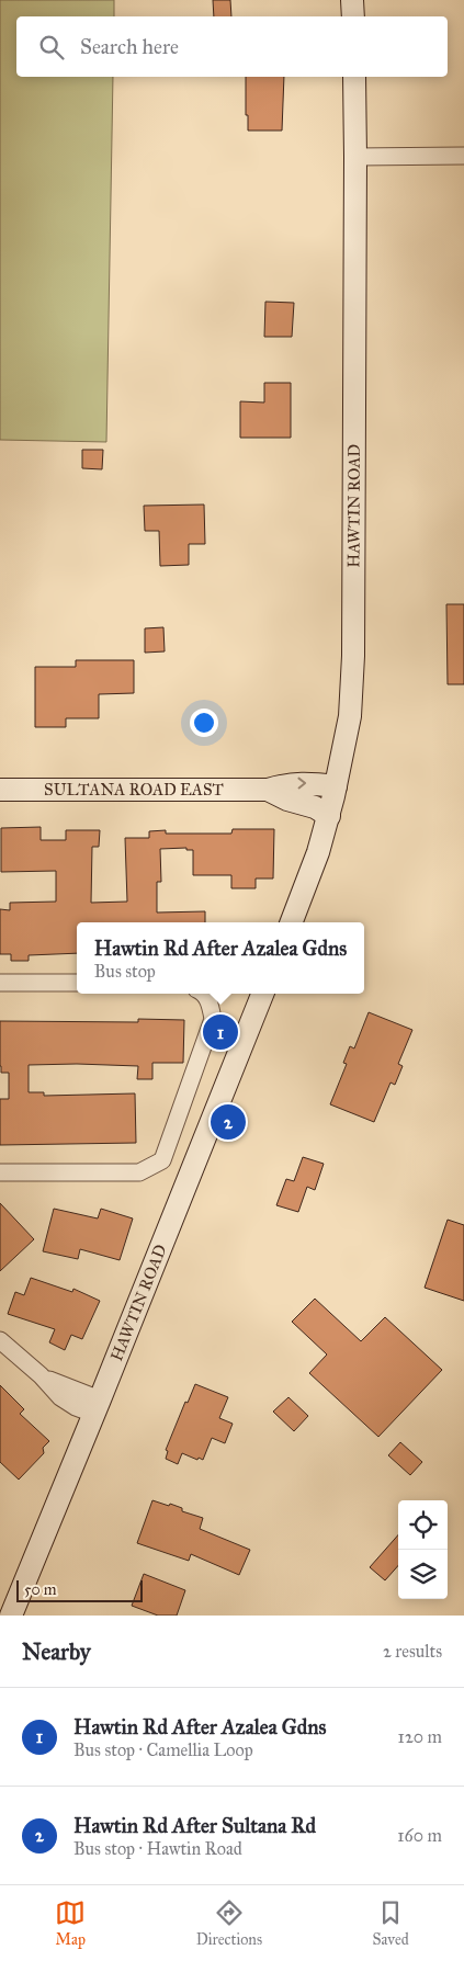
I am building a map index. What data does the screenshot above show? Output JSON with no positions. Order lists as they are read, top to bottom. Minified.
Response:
{"streets":{"main road":["HAWTIN ROAD","SULTANA ROAD EAST"]},"crossings":[["HAWTIN ROAD","SULTANA ROAD EAST"]],"scale_bar":"50 m","page":{"search":"Search here","popup":["Hawtin Rd After Azalea Gdns","Bus stop"],"pins":["1","2"],"scale":"50 m","heading":["Nearby","2 results"],"list":[{"mark":"1","name":"Hawtin Rd After Azalea Gdns","note":"Bus stop · Camellia Loop","value":"120 m"},{"mark":"2","name":"Hawtin Rd After Sultana Rd","note":"Bus stop · Hawtin Road","value":"160 m"}],"nav":["Map","Directions","Saved"]}}
